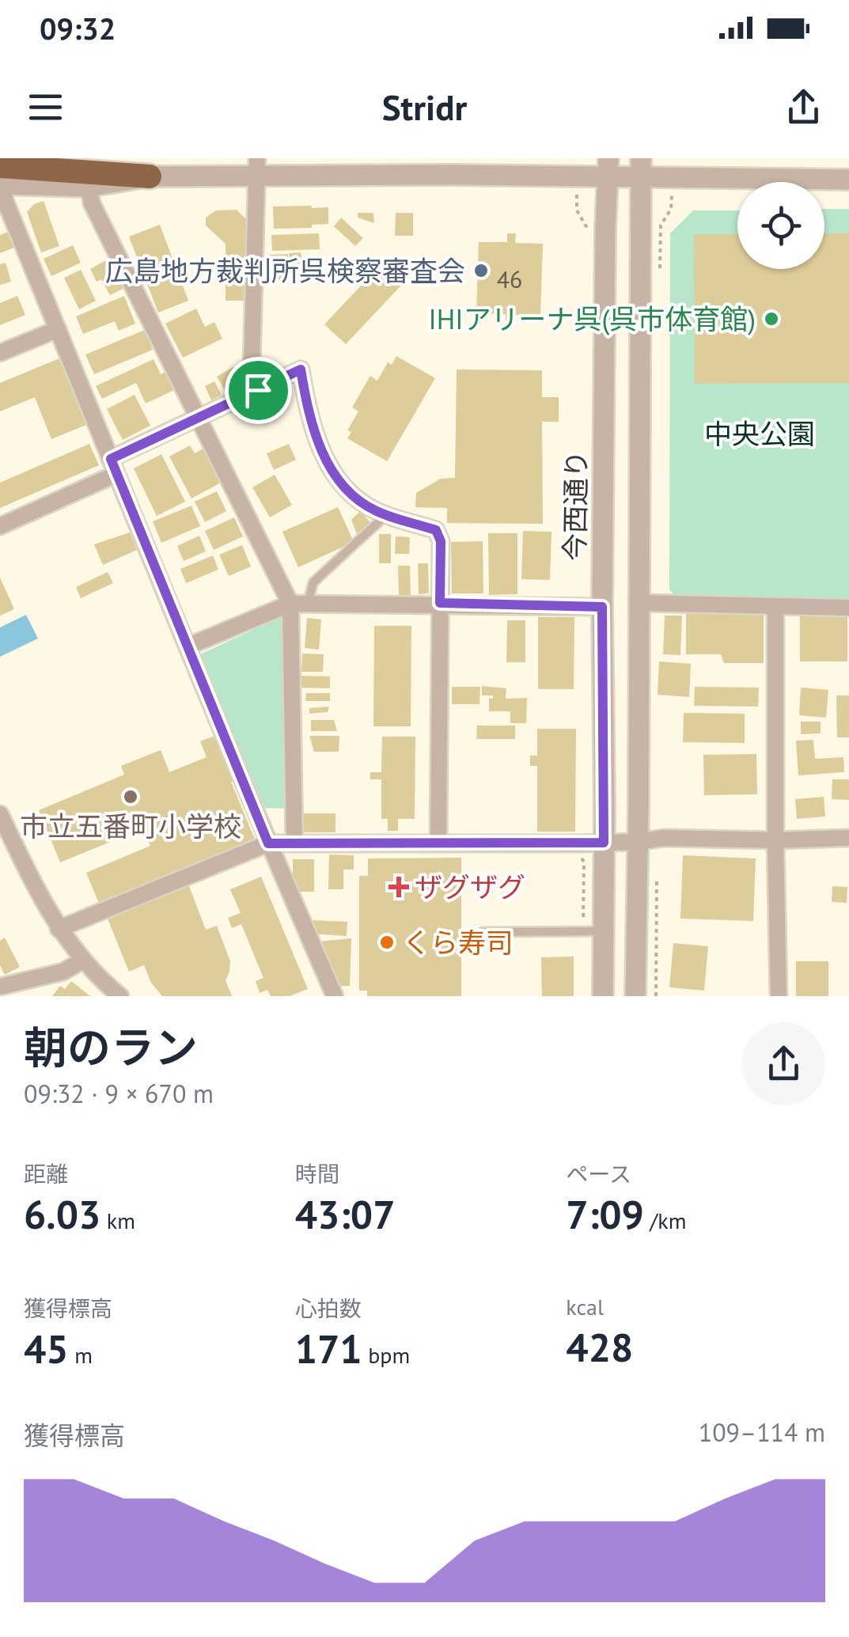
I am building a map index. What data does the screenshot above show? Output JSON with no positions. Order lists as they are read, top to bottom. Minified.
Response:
{"streets":{"street":["今西通り"]},"parks":["中央公園"],"places":{"other":["広島地方裁判所呉検察審査会","IHIアリーナ呉(呉市体育館)","市立五番町小学校","くら寿司"],"health":["ザグザグ"]},"house_numbers":["46"],"page":{"status":"09:32","header":"Stridr","heading":["朝のラン","09:32 · 9 × 670 m"],"stats":[["距離","6.03 km"],["時間","43:07"],["ペース","7:09 /km"],["獲得標高","45 m"],["心拍数","171 bpm"],["kcal","428"]],"chart":["獲得標高","109–114 m"]}}
